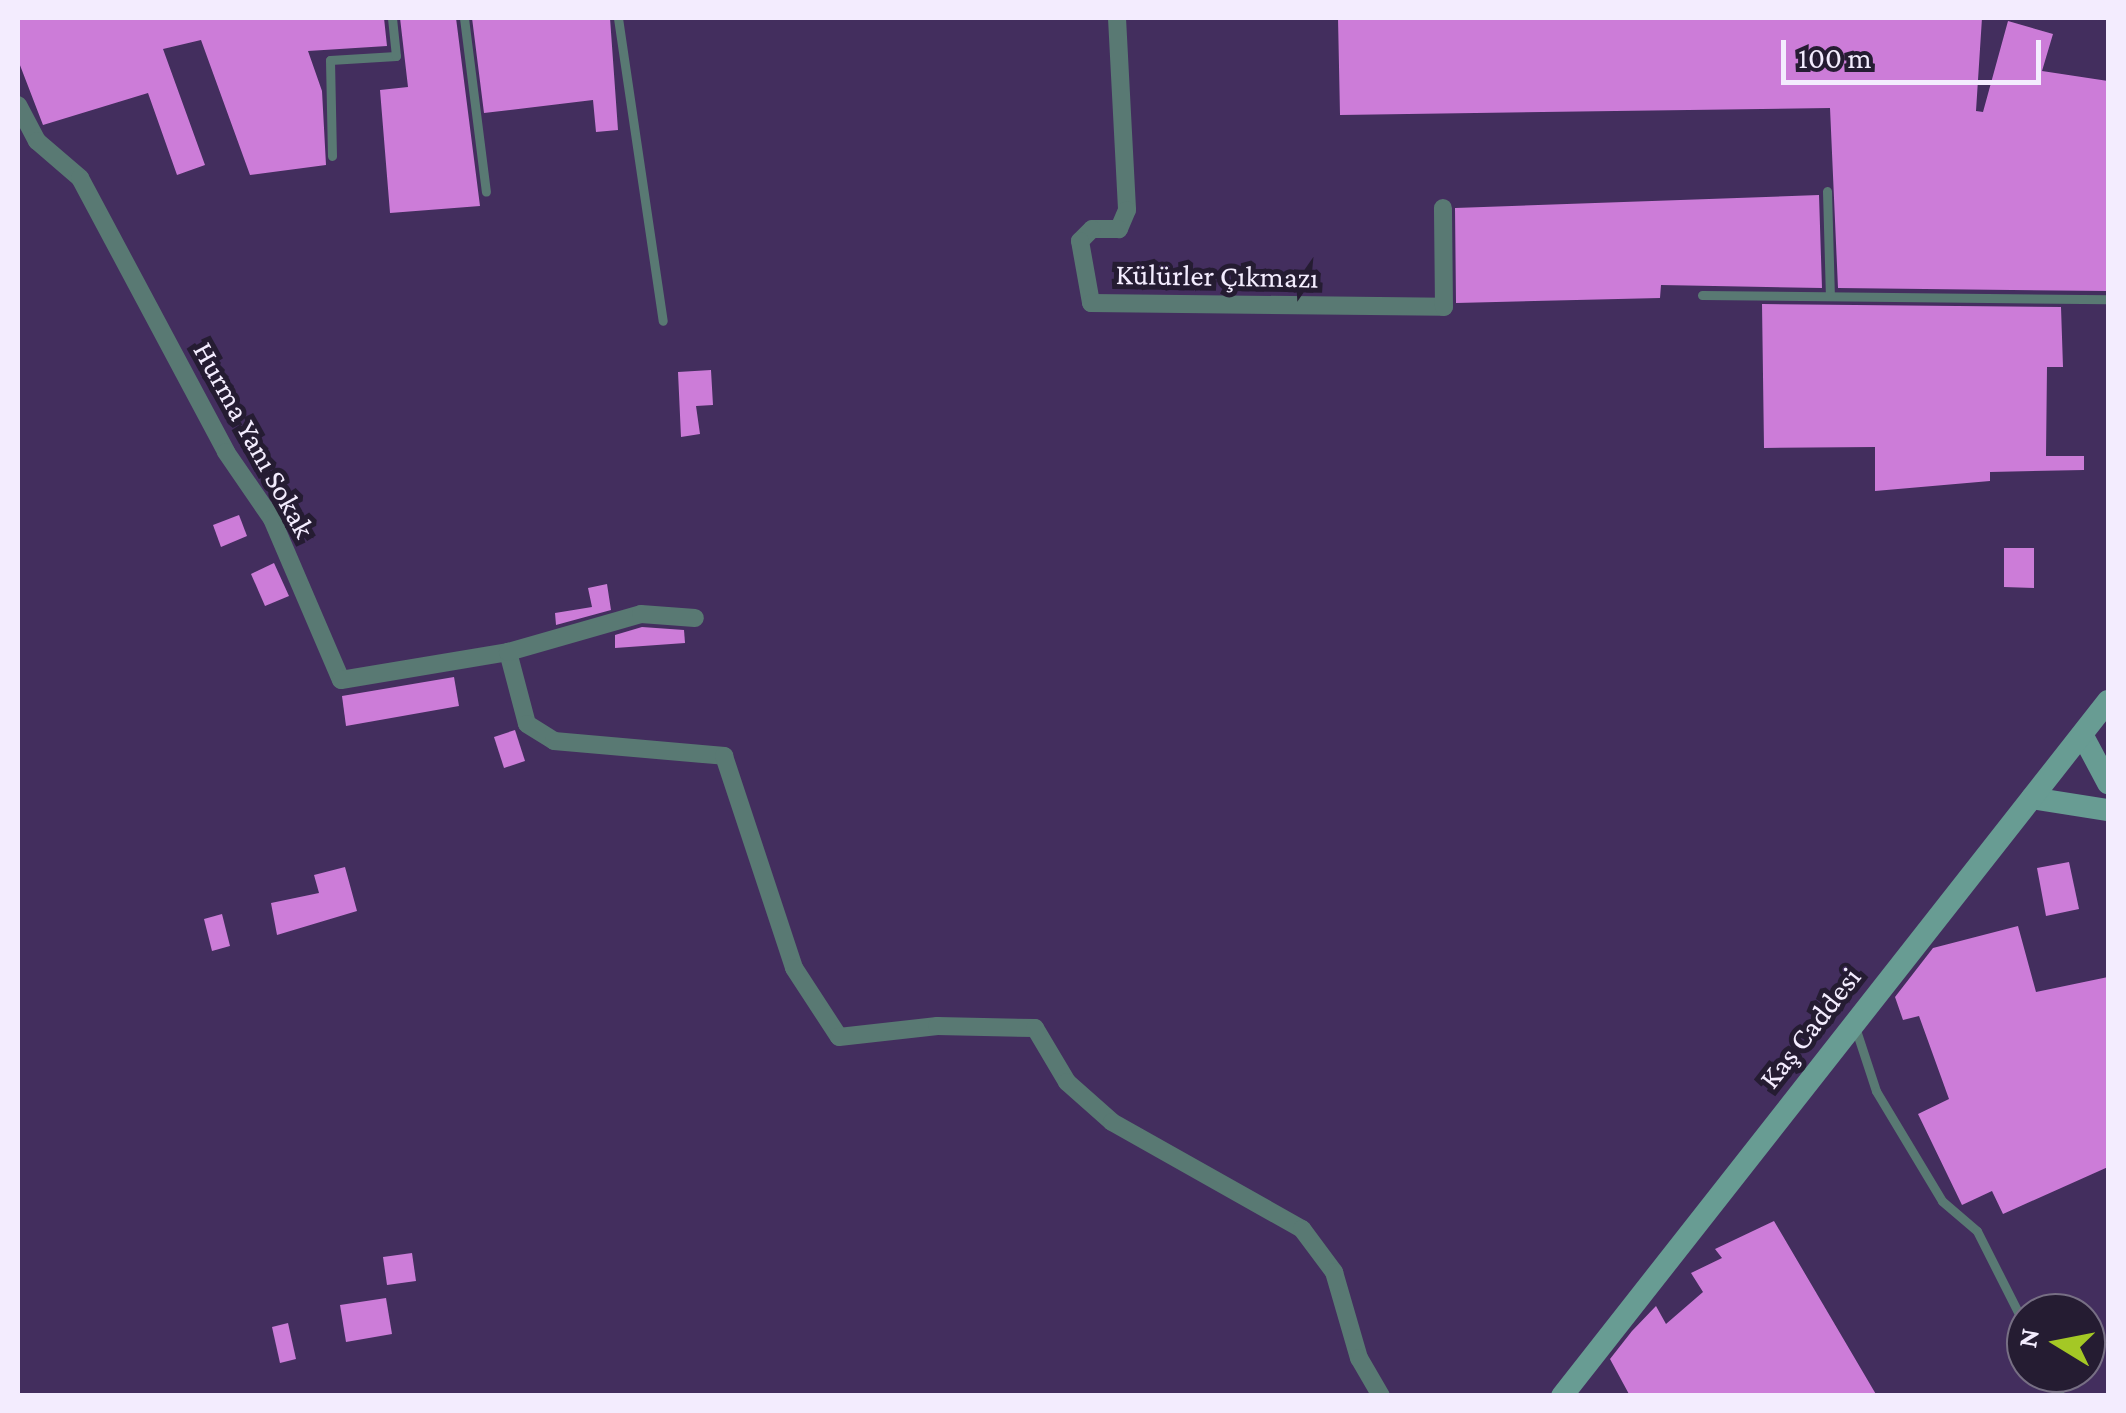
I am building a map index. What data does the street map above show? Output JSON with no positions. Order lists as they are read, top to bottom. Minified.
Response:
{"streets":{"street":["Külürler Çıkmazı","Hurma Yanı Sokak","Kaş Caddesi"]},"scale_bar":"100 m","north":"left"}
